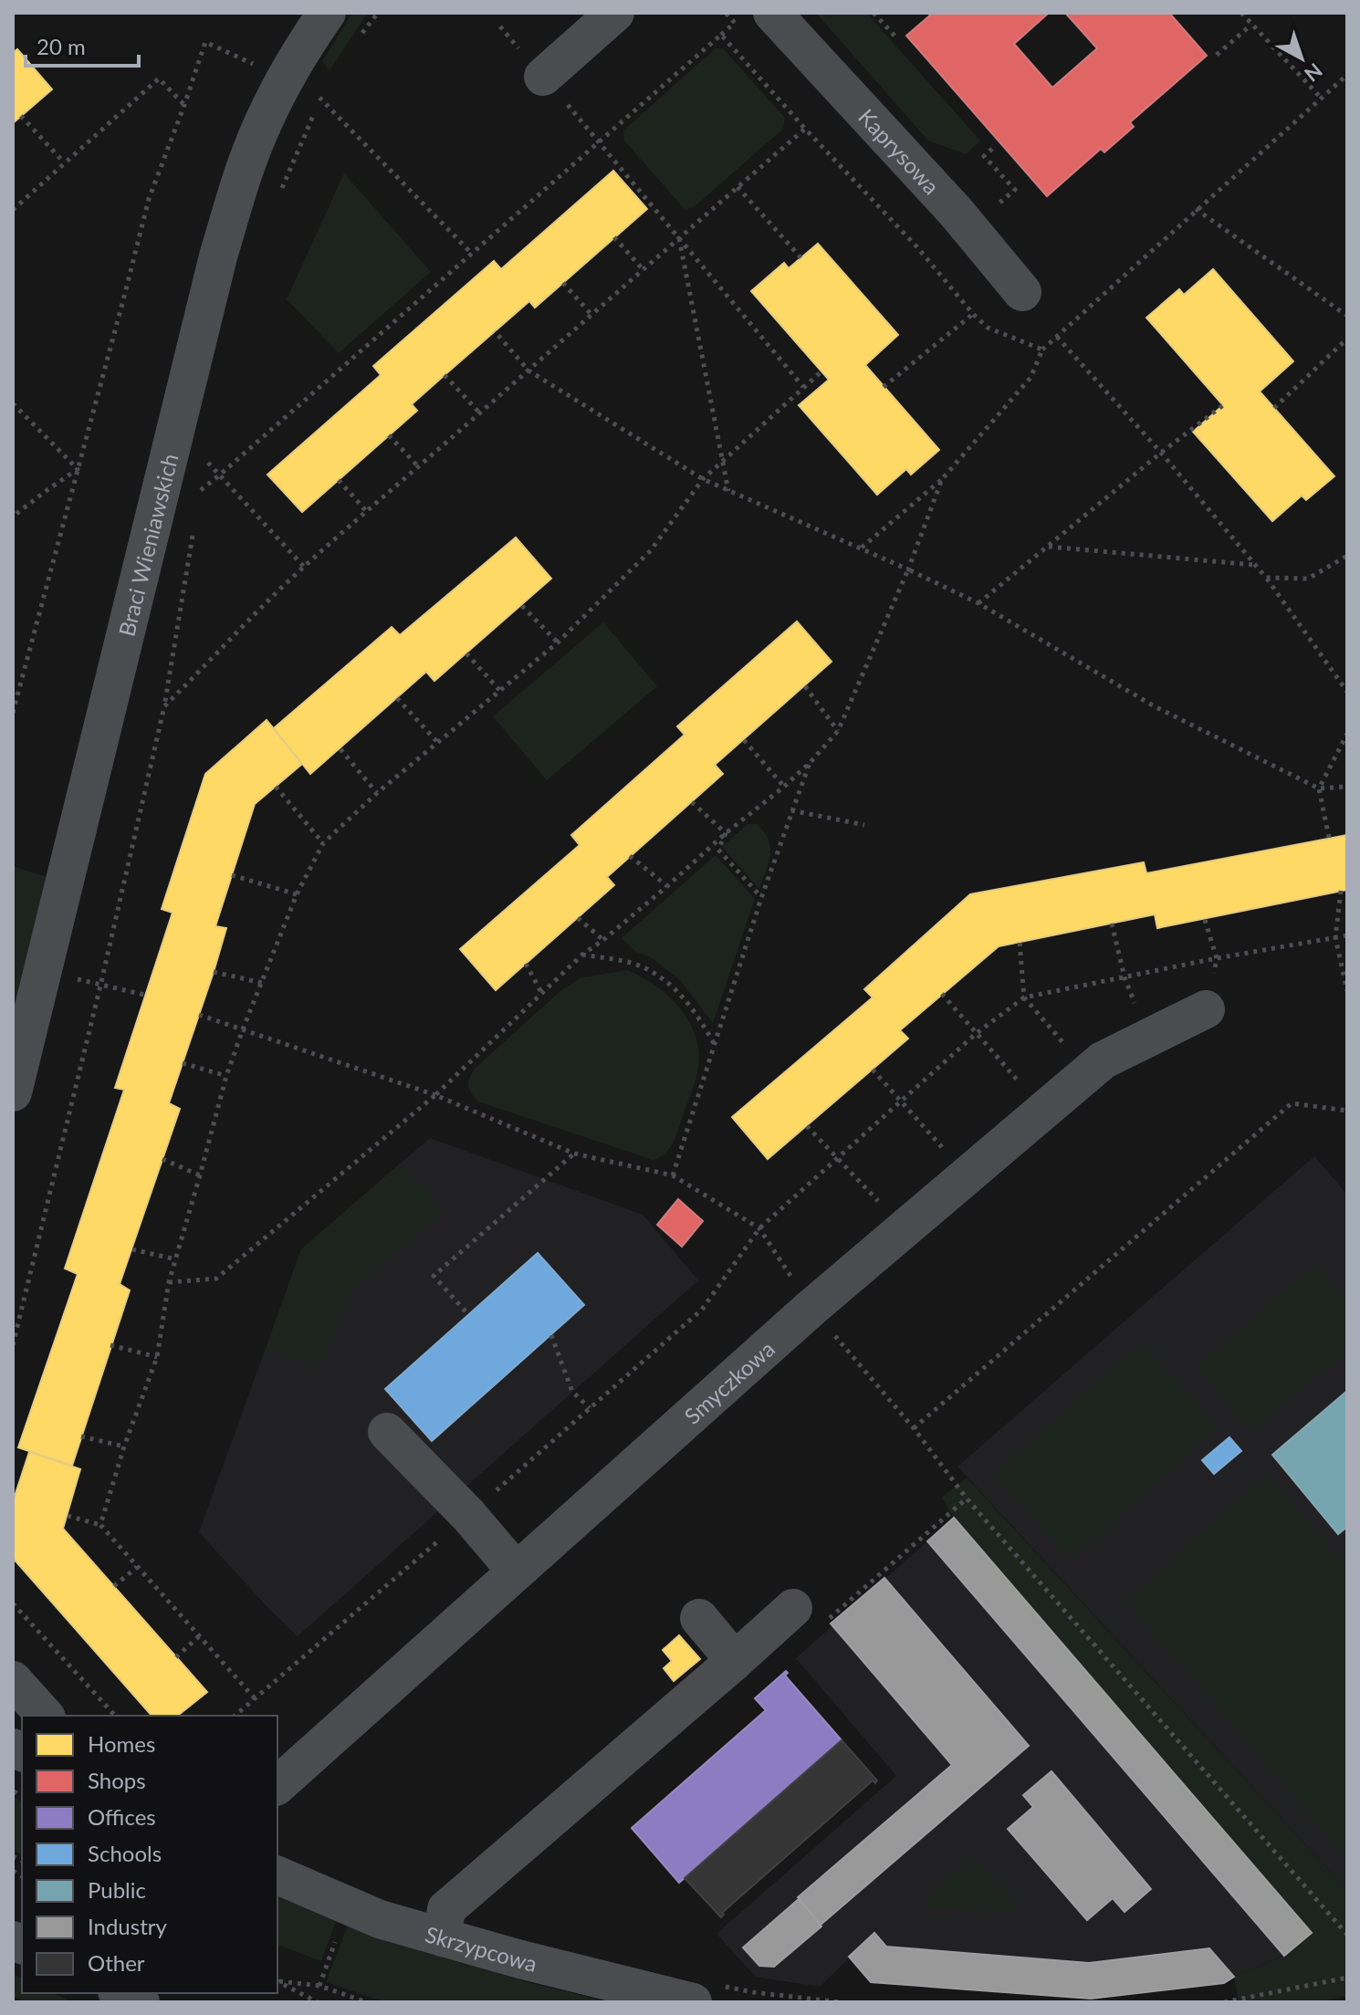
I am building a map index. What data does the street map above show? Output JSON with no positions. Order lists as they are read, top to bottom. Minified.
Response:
{"streets":{"street":["Kaprysowa","Braci Wieniawskich","Smyczkowa","Skrzypcowa"]},"legend":["Homes","Shops","Offices","Schools","Public","Industry","Other"],"scale_bar":"20 m","north":"bottom right"}
